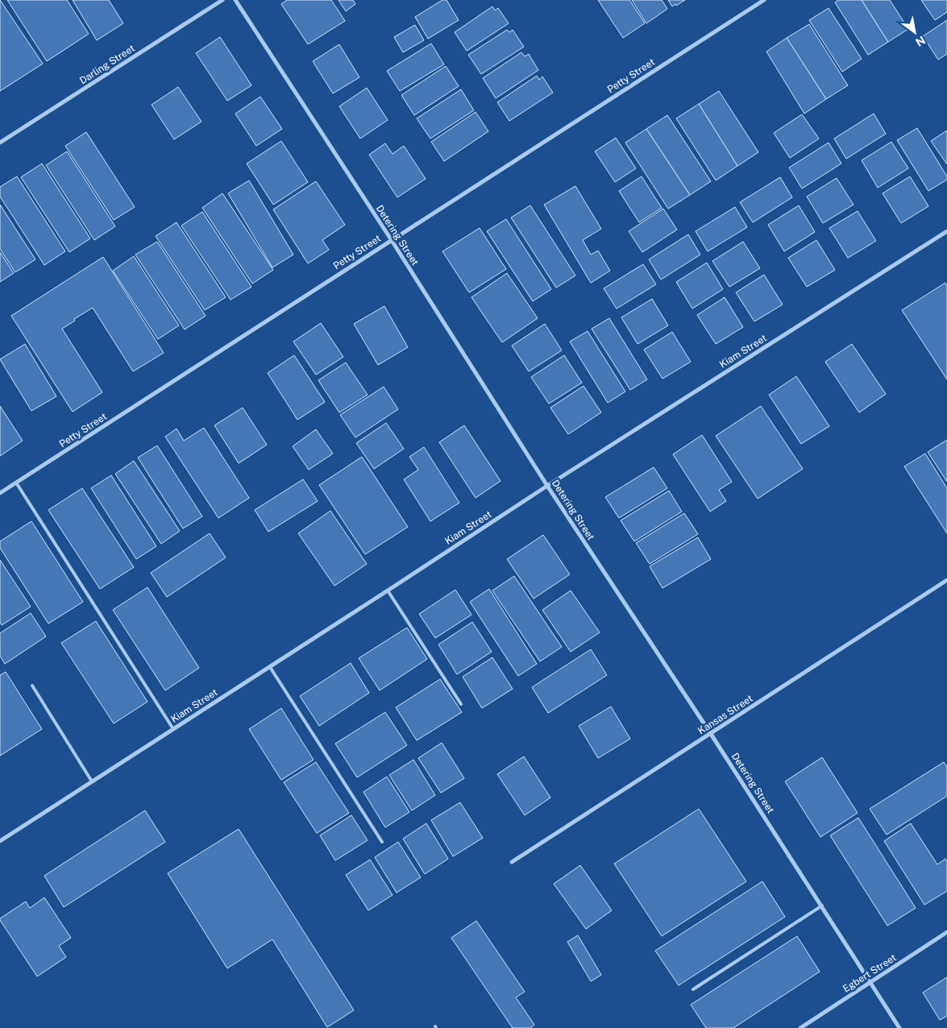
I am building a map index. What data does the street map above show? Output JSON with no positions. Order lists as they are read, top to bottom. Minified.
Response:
{"streets":{"street":["Darling Street","Petty Street","Detering Street","Kiam Street","Kansas Street","Egbert Street"]},"crossings":[["Petty Street","Detering Street"],["Detering Street","Kiam Street"],["Detering Street","Kansas Street"],["Detering Street","Egbert Street"]],"north":"bottom right"}
